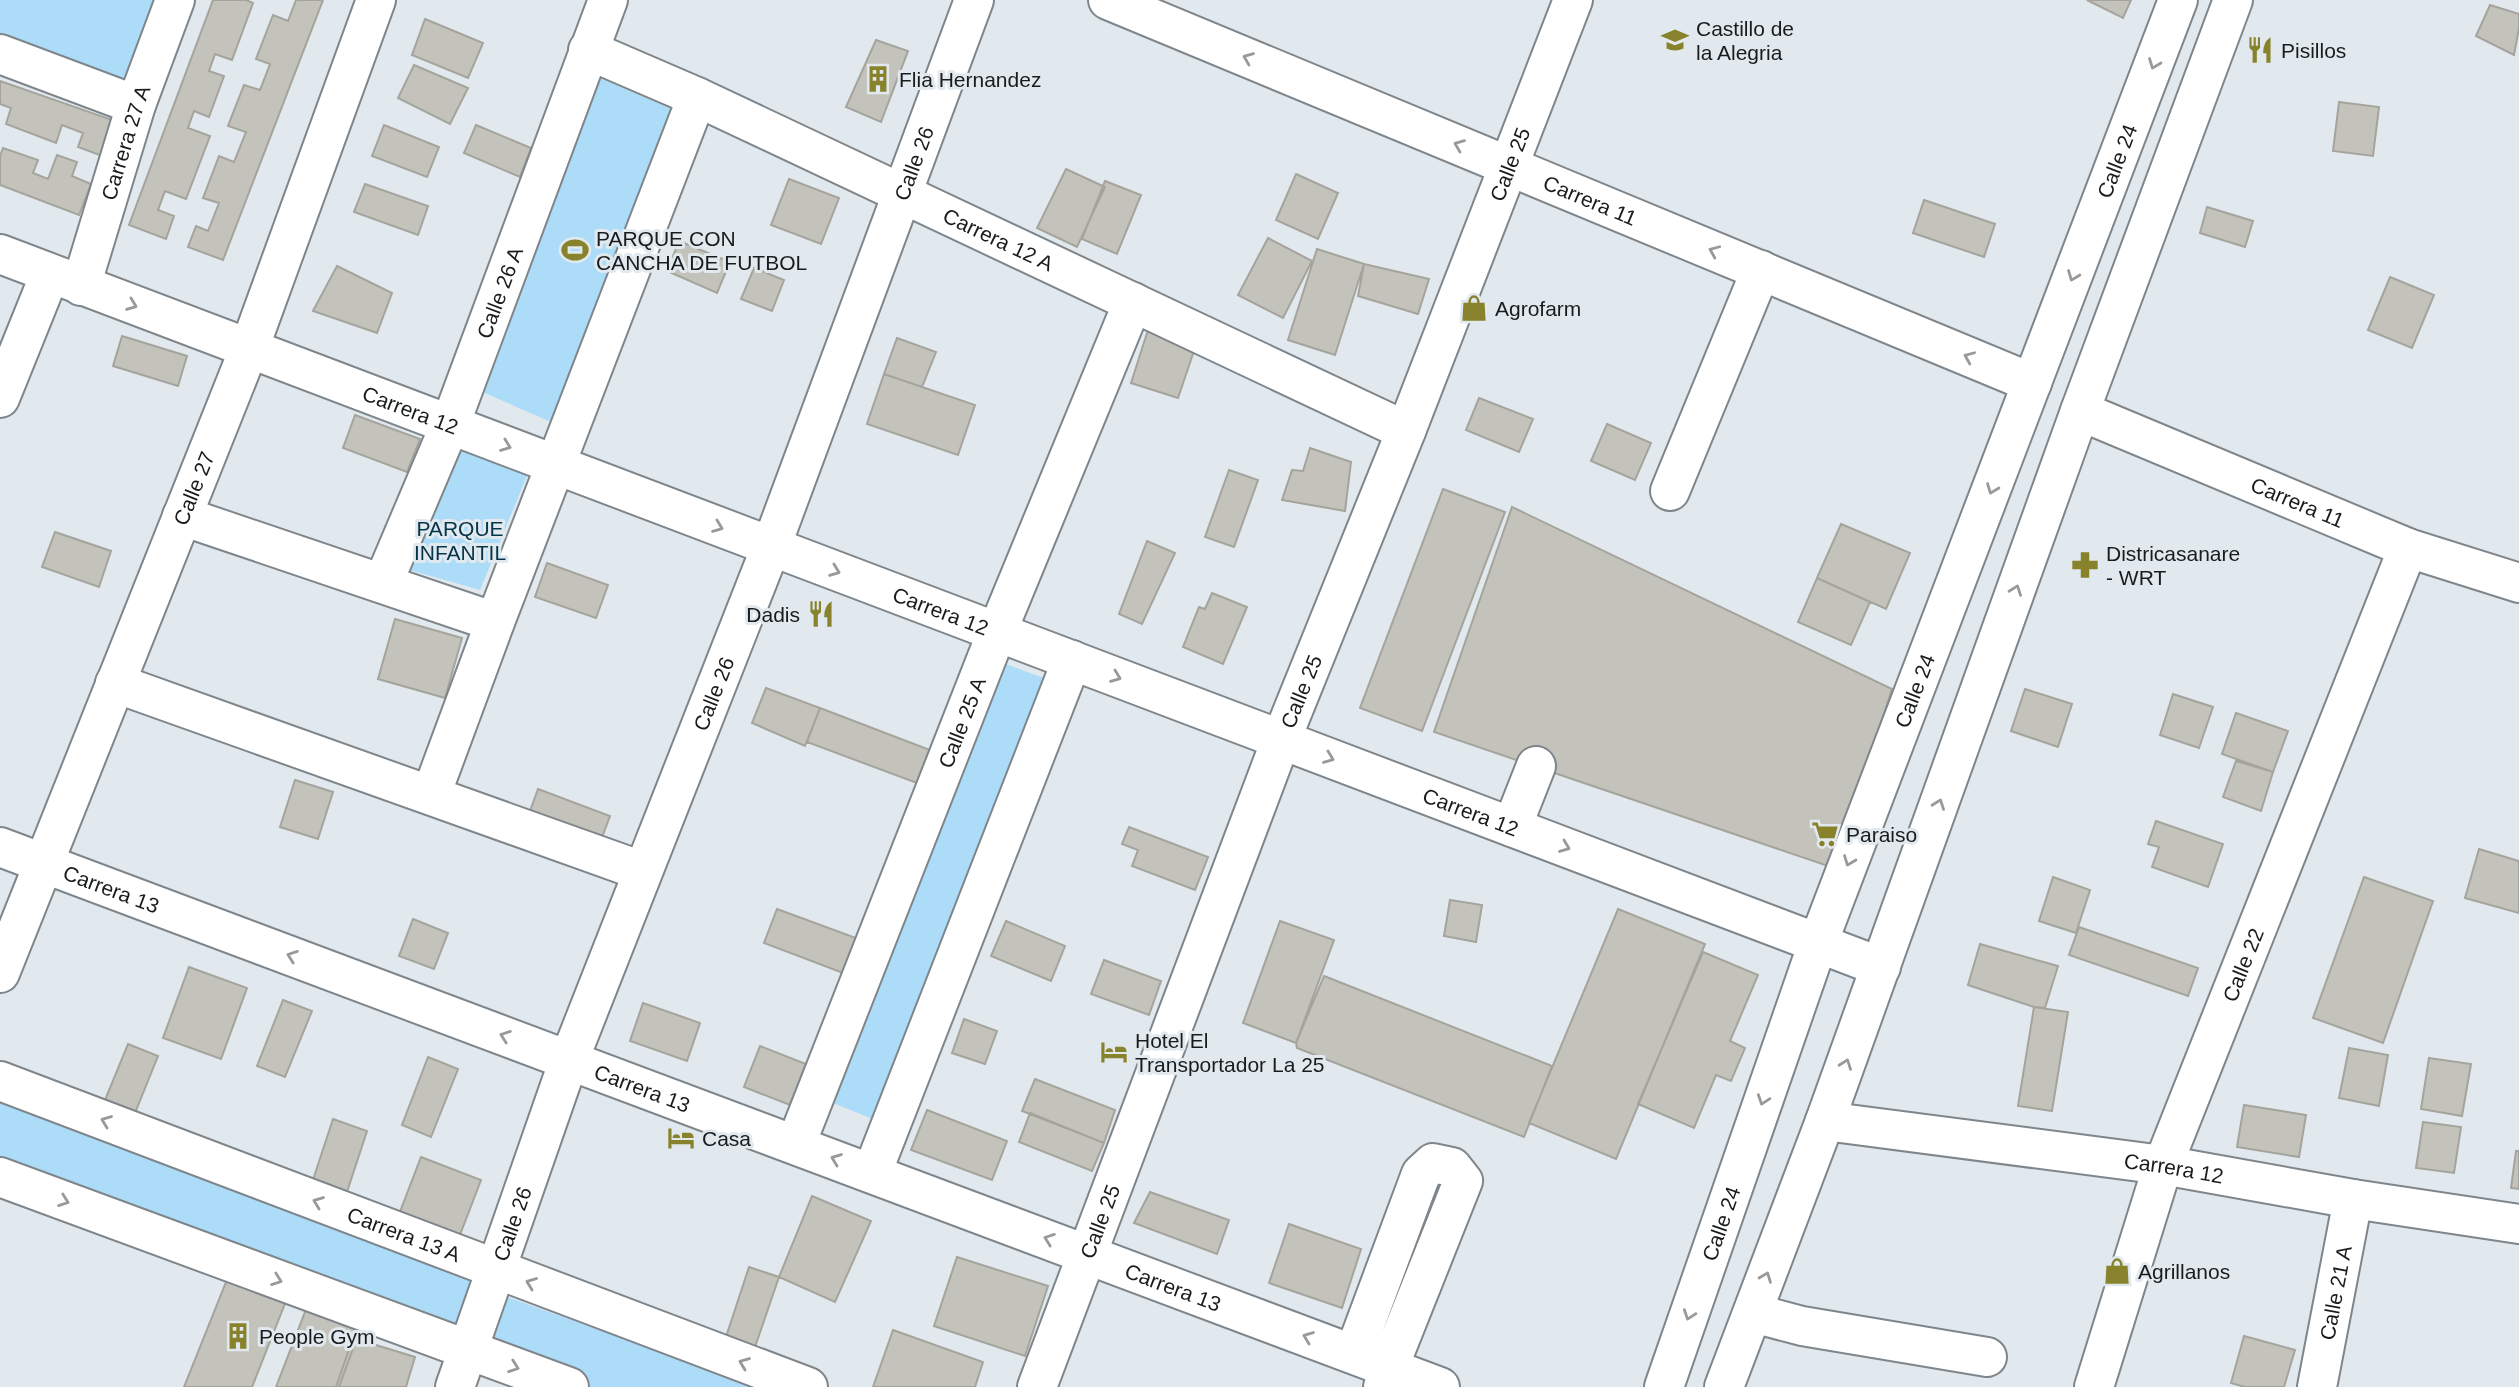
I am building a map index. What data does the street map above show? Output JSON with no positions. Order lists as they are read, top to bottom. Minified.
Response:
{"streets":{"street":["Carrera 27 A","Calle 24","Calle 26","Calle 25","Carrera 11","Carrera 12 A","Calle 26 A","Carrera 12","Calle 27","Calle 25 A","Carrera 13","Calle 22","Carrera 13 A","Calle 21 A"]},"crossings":[["Carrera 27 A","Carrera 12"],["Calle 24","Carrera 11"],["Calle 24","Carrera 12"],["Calle 26","Carrera 12 A"],["Calle 26","Carrera 12"],["Calle 26","Carrera 13"],["Calle 26","Carrera 13 A"],["Calle 25","Carrera 11"],["Calle 25","Carrera 12 A"],["Calle 25","Carrera 12"],["Calle 25","Carrera 13"],["Carrera 11","Calle 22"],["Carrera 12 A","Calle 26 A"],["Carrera 12 A","Calle 25 A"],["Calle 26 A","Carrera 12"],["Carrera 12","Calle 27"],["Carrera 12","Calle 25 A"],["Carrera 12","Calle 22"],["Carrera 12","Calle 21 A"],["Calle 27","Carrera 13"],["Calle 25 A","Carrera 13"]],"one_way":["Carrera 11","Carrera 12"],"parks":["PARQUE INFANTIL"],"places":{"school or university":["Castillo de la Alegria"],"restaurant":["Pisillos","Dadis"],"building":["Flia Hernandez","People Gym"],"sports":["PARQUE CON CANCHA DE FUTBOL"],"shop":["Agrofarm","Agrillanos"],"pharmacy":["Districasanare - WRT"],"supermarket":["Paraiso"],"hotel":["Hotel El Transportador La 25","Casa"]}}
